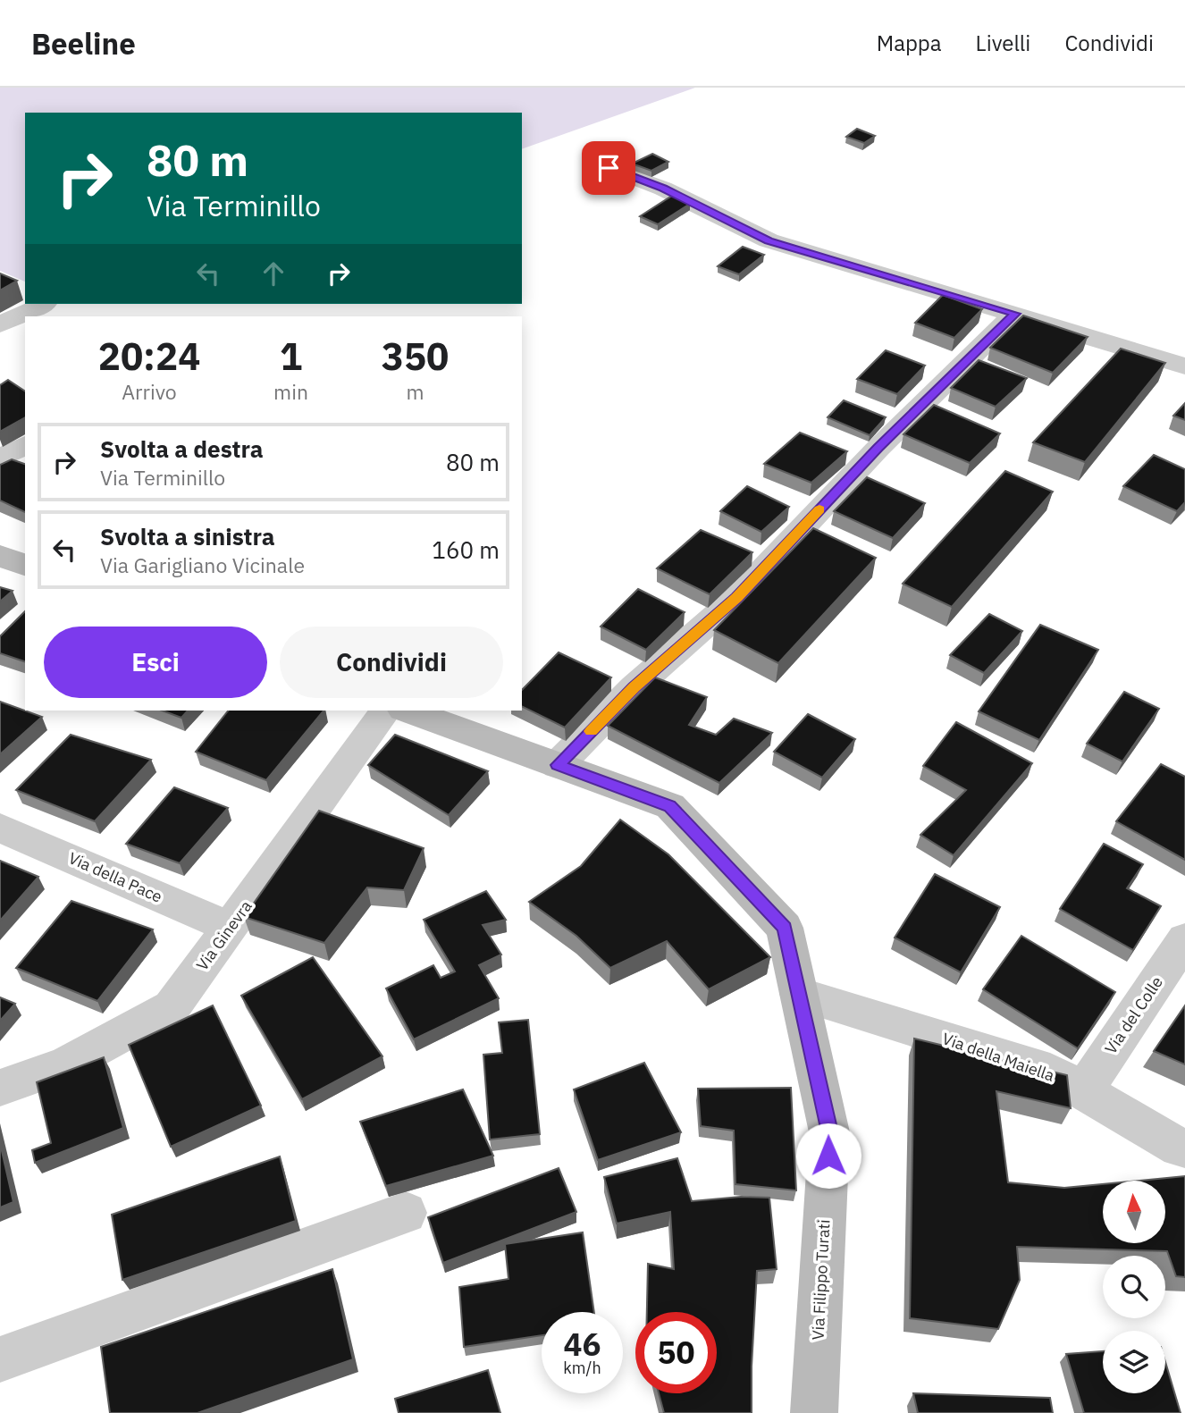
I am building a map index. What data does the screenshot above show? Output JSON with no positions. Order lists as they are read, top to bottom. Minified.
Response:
{"streets":{"main road":["Via Filippo Turati"],"street":["Via della Pace","Via Ginevra","Via del Colle","Via della Maiella"]},"crossings":[["Via della Pace","Via Ginevra"],["Via del Colle","Via della Maiella"],["Via della Maiella","Via Filippo Turati"]],"north":"top","page":{"header":"Beeline","nav":["Mappa","Livelli","Condividi"],"turn":["80 m","Via Terminillo"],"eta":["20:24","Arrivo","1","min","350","m"],"list":[{"name":"Svolta a destra","note":"Via Terminillo","value":"80 m"},{"name":"Svolta a sinistra","note":"Via Garigliano Vicinale","value":"160 m"}],"buttons":["Esci","Condividi"],"speed":"46 km/h","limit":"50"}}
